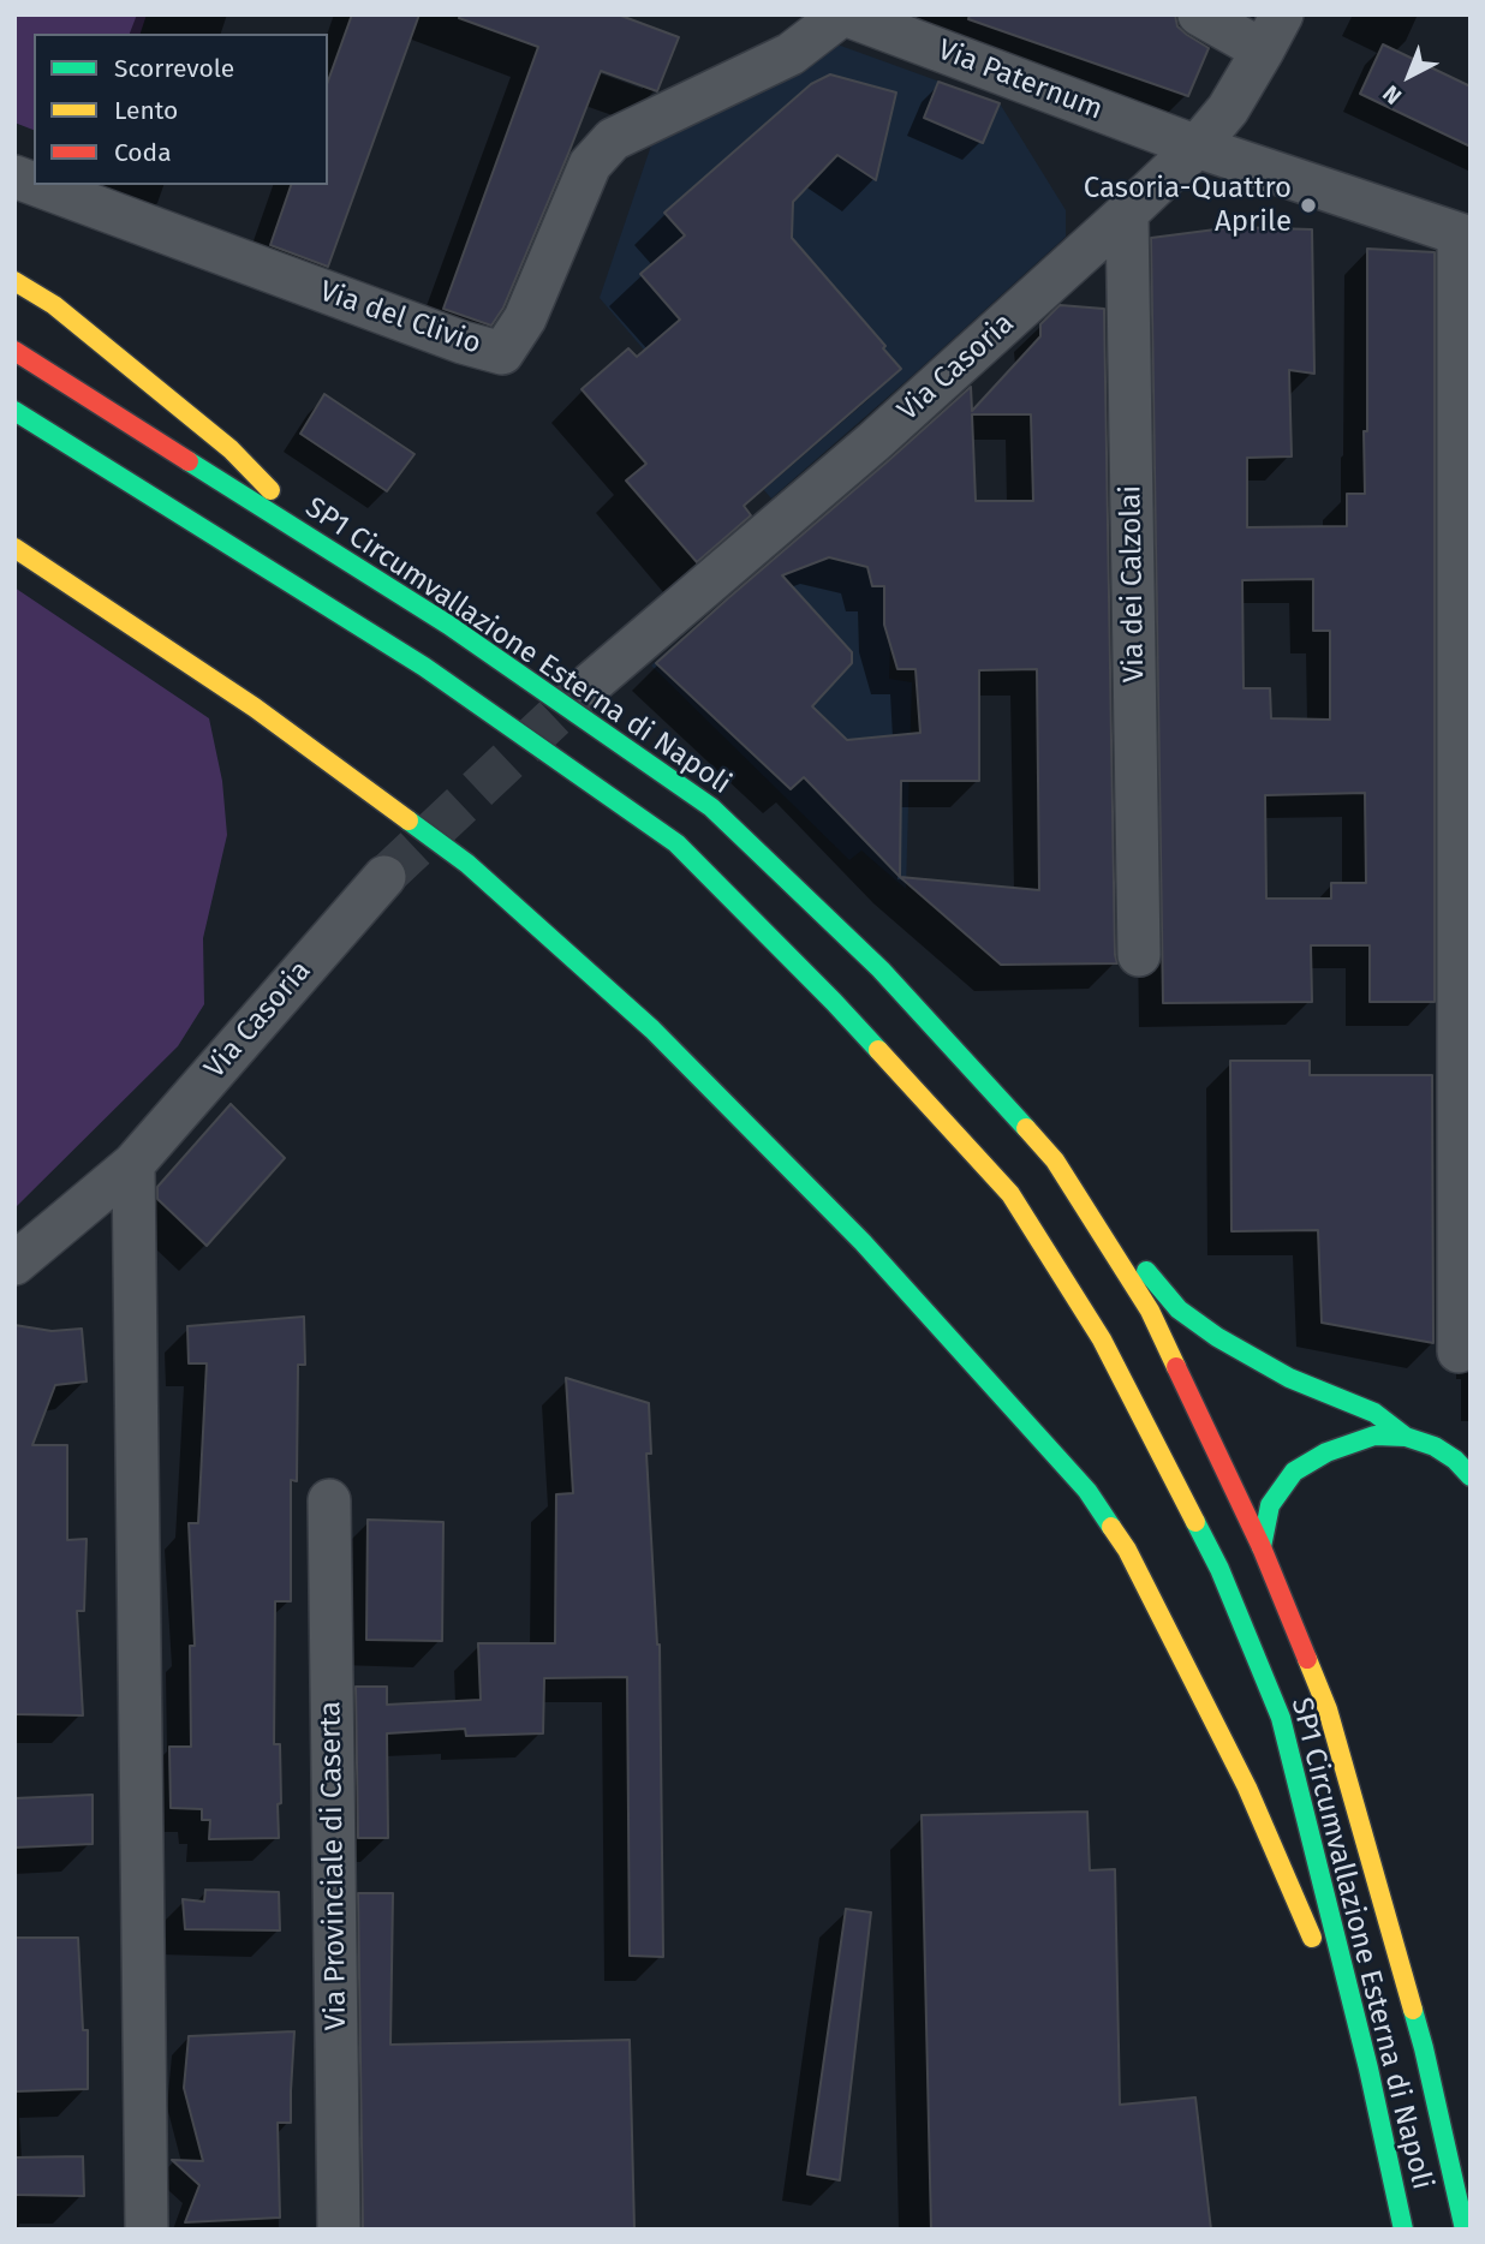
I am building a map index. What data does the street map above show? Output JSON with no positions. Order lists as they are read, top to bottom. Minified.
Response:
{"streets":{"highway":["SP1 Circumvallazione Esterna di Napoli"],"street":["Via Paternum","Via del Clivio","Via Casoria","Via dei Calzolai","Via Provinciale di Caserta"]},"crossings":[["Via Paternum","Via del Clivio"],["Via Paternum","Via Casoria"],["Via Casoria","Via dei Calzolai"]],"places":["Casoria-Quattro Aprile"],"legend":["Scorrevole","Lento","Coda"],"north":"bottom left"}
